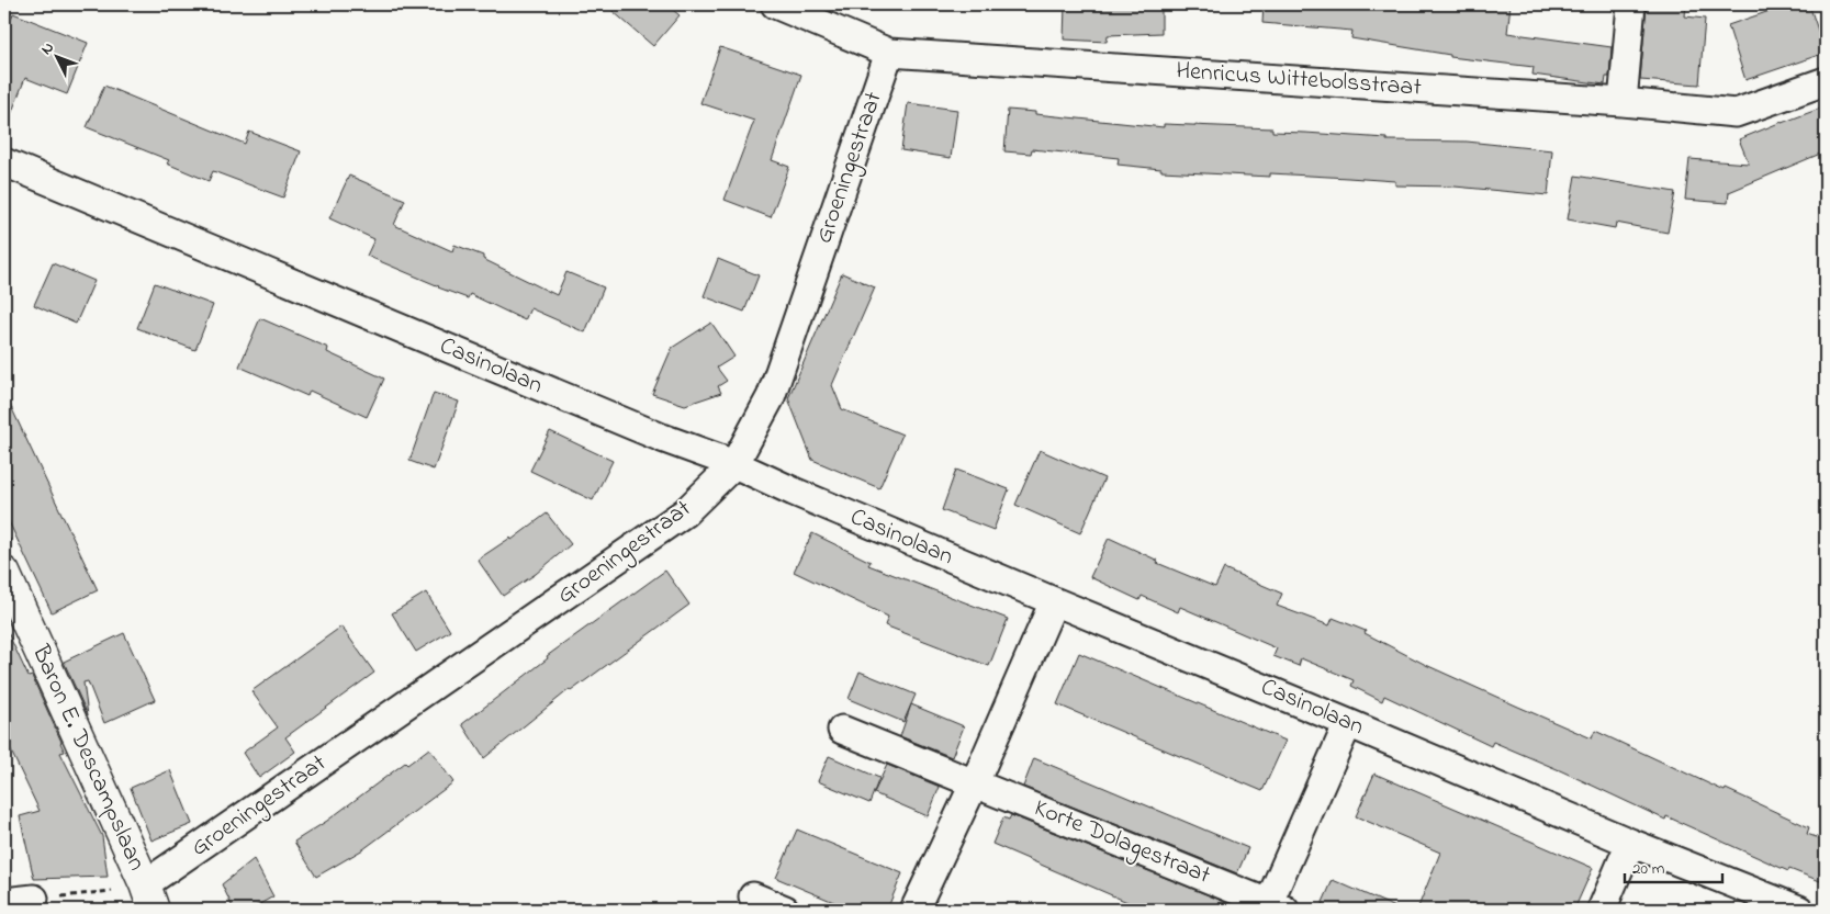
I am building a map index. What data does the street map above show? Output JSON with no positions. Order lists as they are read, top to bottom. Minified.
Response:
{"streets":{"street":["Henricus Wittebolsstraat","Groeningestraat","Casinolaan","Baron E. Descampslaan","Korte Dolagestraat"]},"crossings":[["Henricus Wittebolsstraat","Groeningestraat"],["Groeningestraat","Casinolaan"],["Groeningestraat","Baron E. Descampslaan"],["Casinolaan","Korte Dolagestraat"]],"scale_bar":"20 m","north":"top left"}
